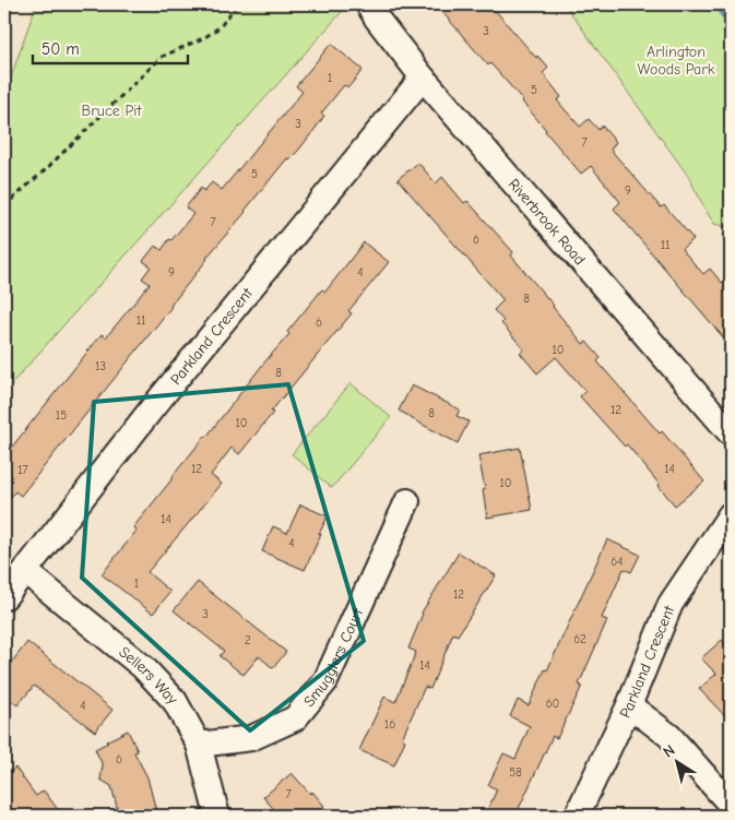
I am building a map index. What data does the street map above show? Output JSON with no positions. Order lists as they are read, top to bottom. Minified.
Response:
{"streets":{"street":["Riverbrook Road","Parkland Crescent","Smugglers Court","Sellers Way"]},"crossings":[["Riverbrook Road","Parkland Crescent"],["Parkland Crescent","Sellers Way"],["Smugglers Court","Sellers Way"]],"parks":["Arlington Woods Park","Bruce Pit"],"house_numbers":["3","1","5","3","7","5","9","7","6","11","9","4","8","11","6","10","13","8","12","8","15","10","12","14","17","10","14","4","64","1","12","3","62","2","14","60","4","16","6","58","7"],"scale_bar":"50 m","north":"top left"}
